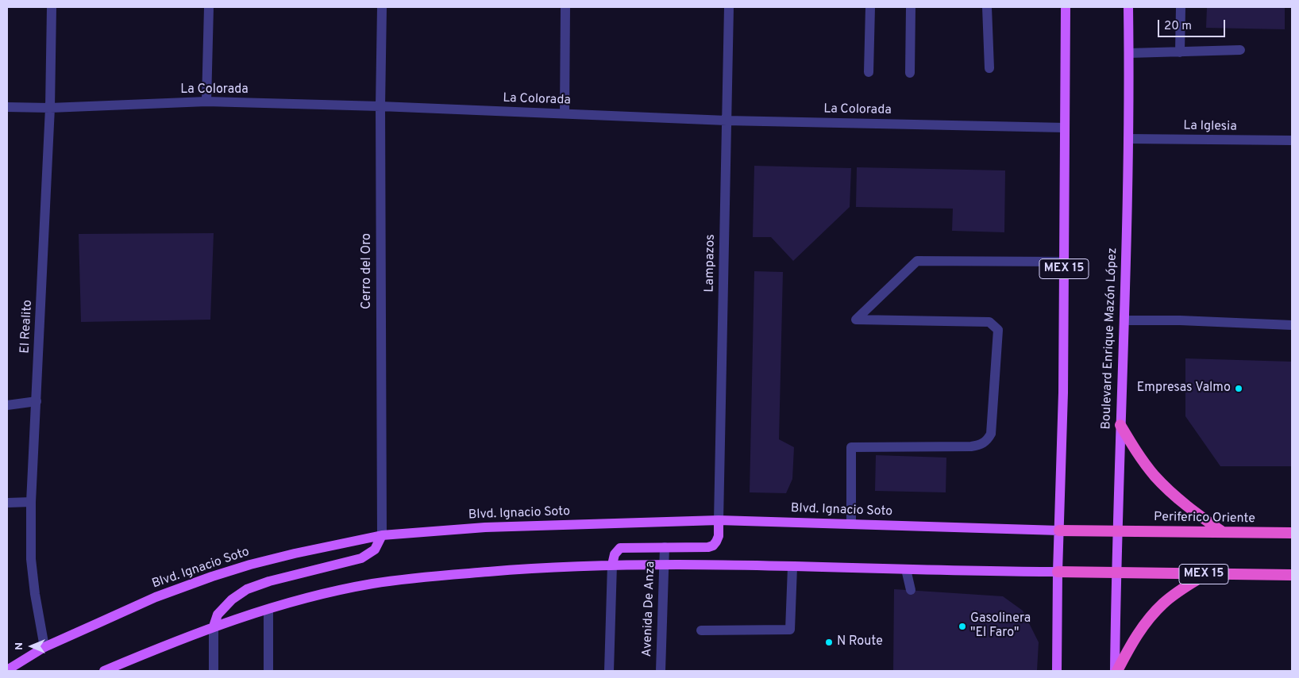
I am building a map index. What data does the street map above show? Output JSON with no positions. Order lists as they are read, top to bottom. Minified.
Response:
{"streets":{"highway":["MEX 15","Periferico Oriente"],"main road":["Boulevard Enrique Mazón López","Blvd. Ignacio Soto"],"street":["La Colorada","La Iglesia","Lampazos","Cerro del Oro","El Realito","Avenida De Anza"]},"crossings":[["La Colorada","Lampazos"],["La Colorada","MEX 15"],["La Colorada","Cerro del Oro"],["La Colorada","El Realito"],["La Iglesia","Boulevard Enrique Mazón López"],["Lampazos","Blvd. Ignacio Soto"],["MEX 15","Boulevard Enrique Mazón López"],["MEX 15","Blvd. Ignacio Soto"],["MEX 15","Periferico Oriente"],["Cerro del Oro","Blvd. Ignacio Soto"],["El Realito","Blvd. Ignacio Soto"],["Boulevard Enrique Mazón López","Periferico Oriente"],["Blvd. Ignacio Soto","Periferico Oriente"]],"places":["Empresas Valmo","Gasolinera \"El Faro\"","N Route"],"scale_bar":"20 m","north":"left"}
